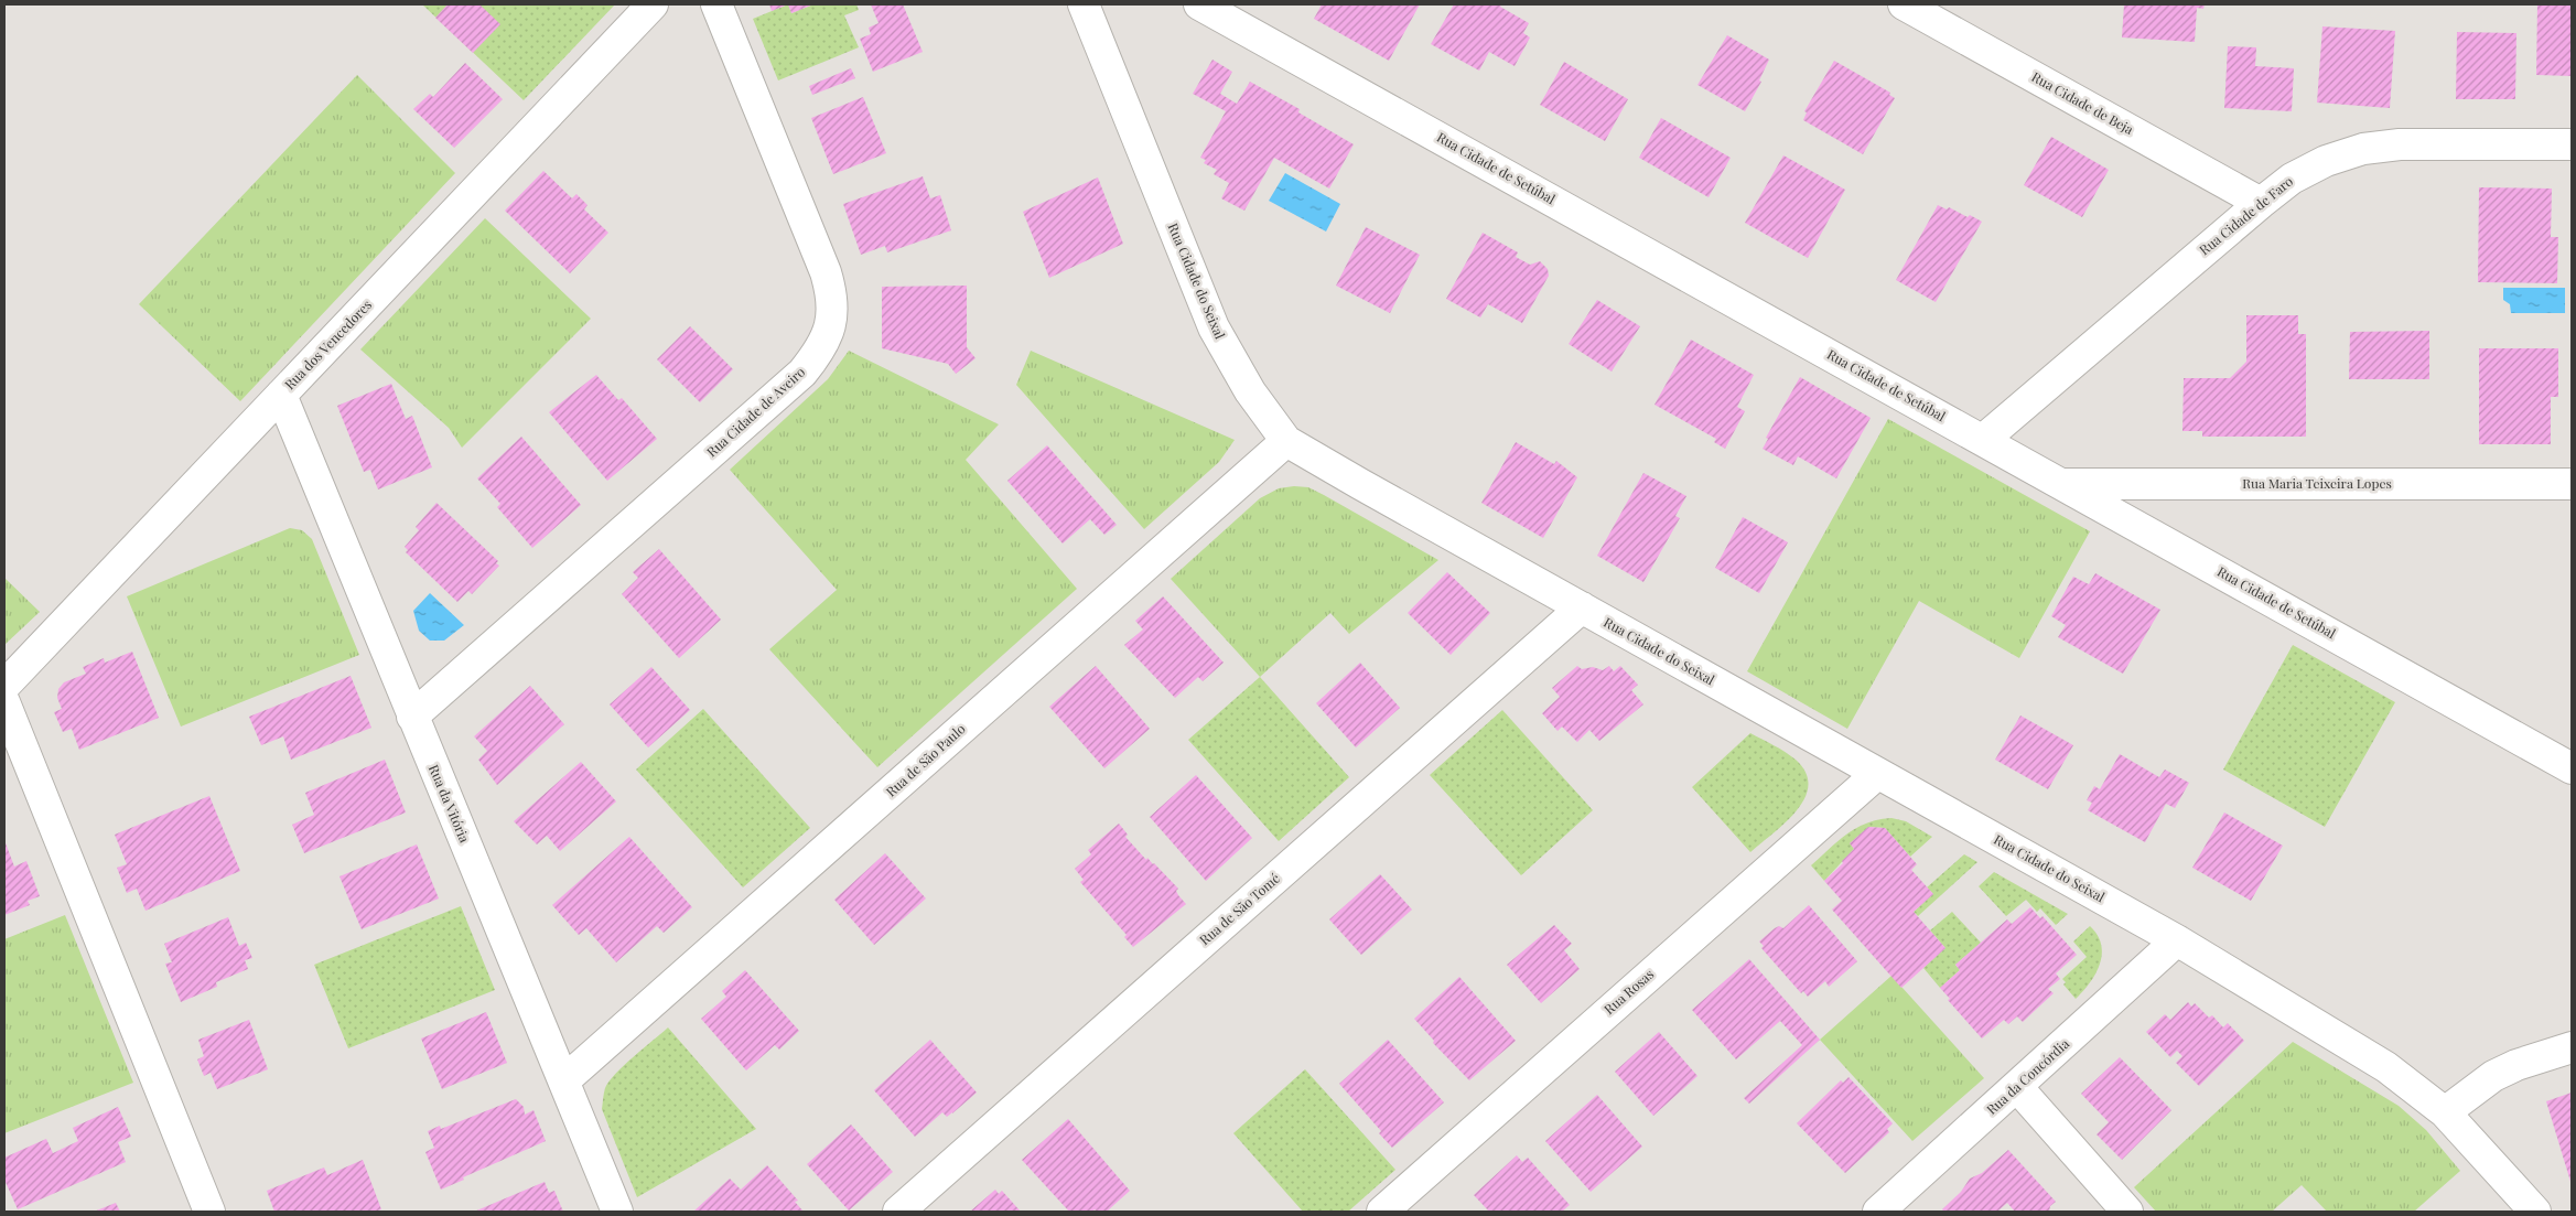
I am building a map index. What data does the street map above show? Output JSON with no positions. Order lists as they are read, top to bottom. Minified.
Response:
{"streets":{"street":["Rua Cidade de Beja","Rua Cidade de Setúbal","Rua Cidade de Faro","Rua Cidade do Seixal","Rua dos Vencedores","Rua Cidade de Aveiro","Rua Maria Teixeira Lopes","Rua de São Paulo","Rua da Vitória","Rua de São Tomé","Rua Rosas","Rua da Concórdia"]},"crossings":[["Rua Cidade de Beja","Rua Cidade de Faro"],["Rua Cidade de Setúbal","Rua Cidade de Faro"],["Rua Cidade de Setúbal","Rua Maria Teixeira Lopes"],["Rua Cidade do Seixal","Rua de São Paulo"],["Rua Cidade do Seixal","Rua de São Tomé"],["Rua Cidade do Seixal","Rua Rosas"],["Rua Cidade do Seixal","Rua da Concórdia"],["Rua dos Vencedores","Rua da Vitória"],["Rua Cidade de Aveiro","Rua da Vitória"],["Rua de São Paulo","Rua da Vitória"]]}
